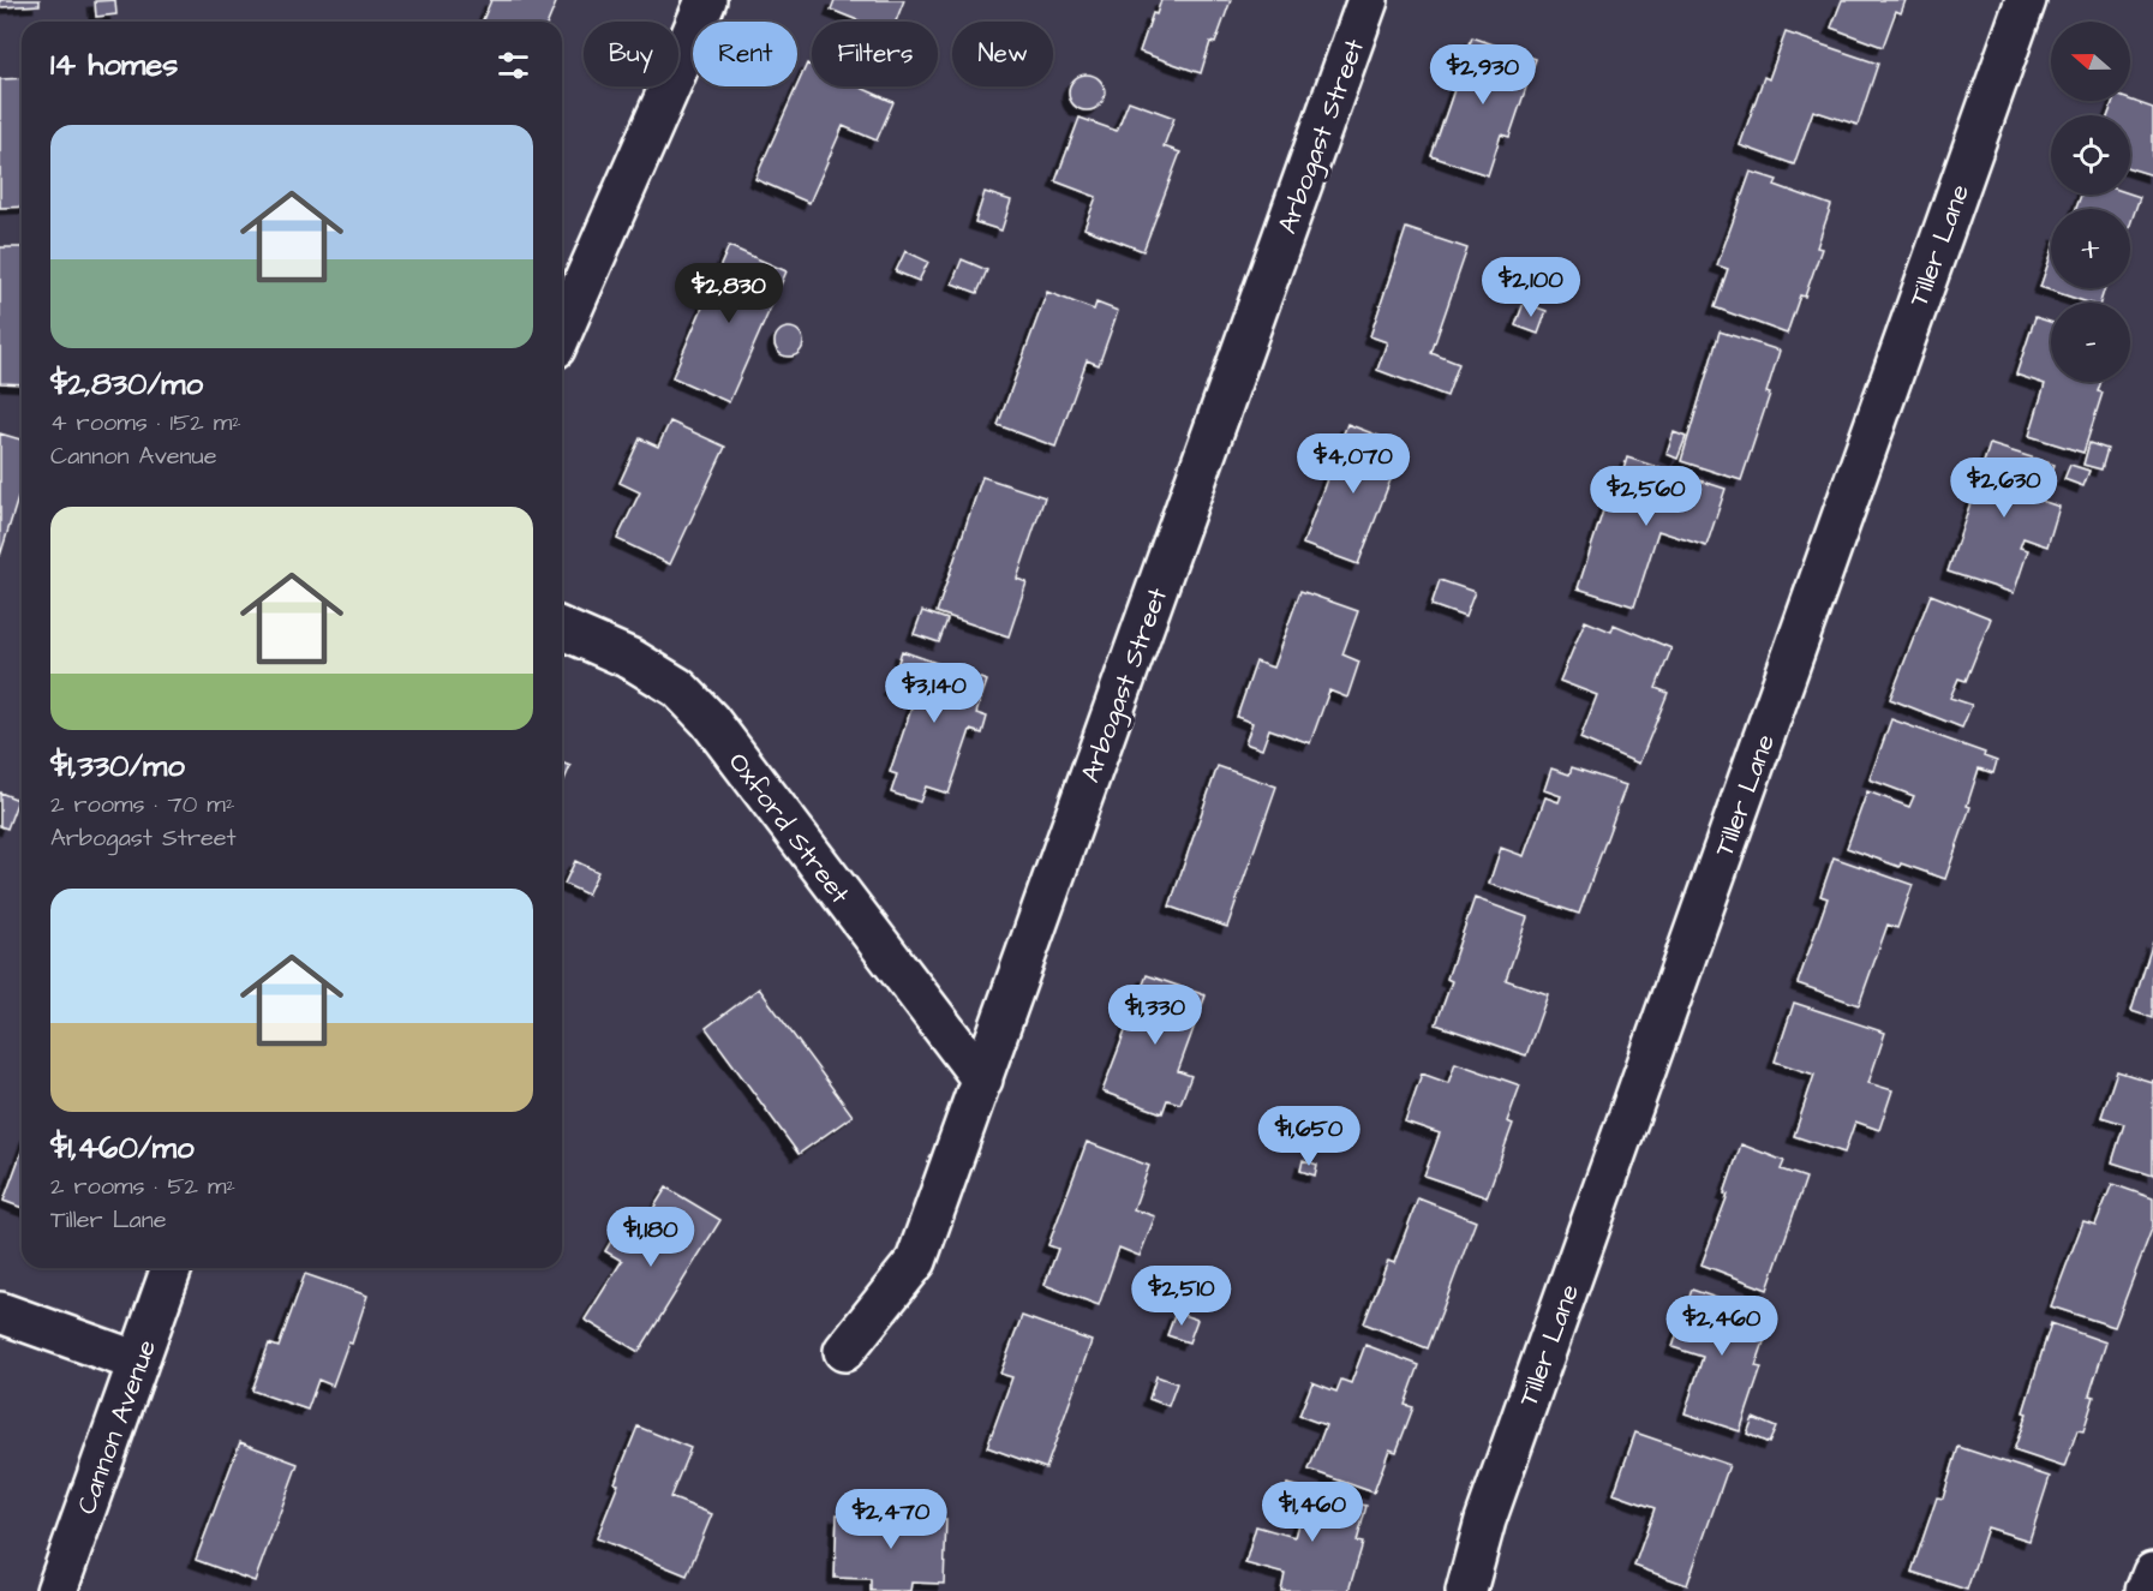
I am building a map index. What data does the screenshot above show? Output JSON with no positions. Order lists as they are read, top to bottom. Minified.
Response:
{"streets":{"street":["Arbogast Street","Tiller Lane","Oxford Street","Cannon Avenue"]},"crossings":[["Arbogast Street","Oxford Street"]],"north":"left","page":{"map_buttons":["+","−"],"chip":["Buy","Rent","Filters","New"],"heading":"14 homes","price":["$2,930","$2,100","$2,830","$4,070","$2,630","$2,560","$3,140","$1,330","$1,650","$1,180","$2,510","$2,460","$1,460","$2,470"],"list":[{"name":"$2,830/mo","note":"4 rooms · 152 m² · Cannon Avenue"},{"name":"$1,330/mo","note":"2 rooms · 70 m² · Arbogast Street"},{"name":"$1,460/mo","note":"2 rooms · 52 m² · Tiller Lane"}]}}
